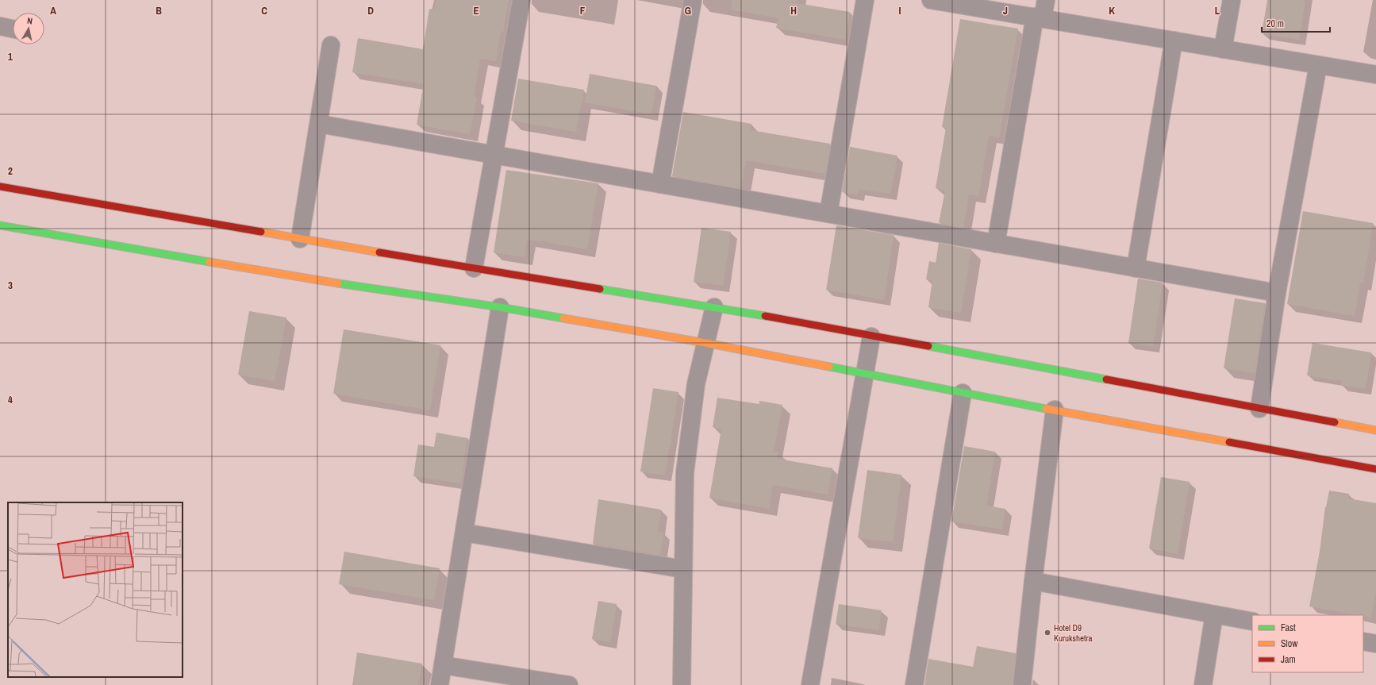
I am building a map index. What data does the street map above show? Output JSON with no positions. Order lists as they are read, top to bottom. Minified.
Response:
{"places":["Hotel D9 Kurukshetra"],"legend":["Fast","Slow","Jam"],"scale_bar":"20 m","north":"top","grid":{"columns":["A","B","C","D","E","F","G","H","I","J","K","L"],"rows":["1","2","3","4"]}}
